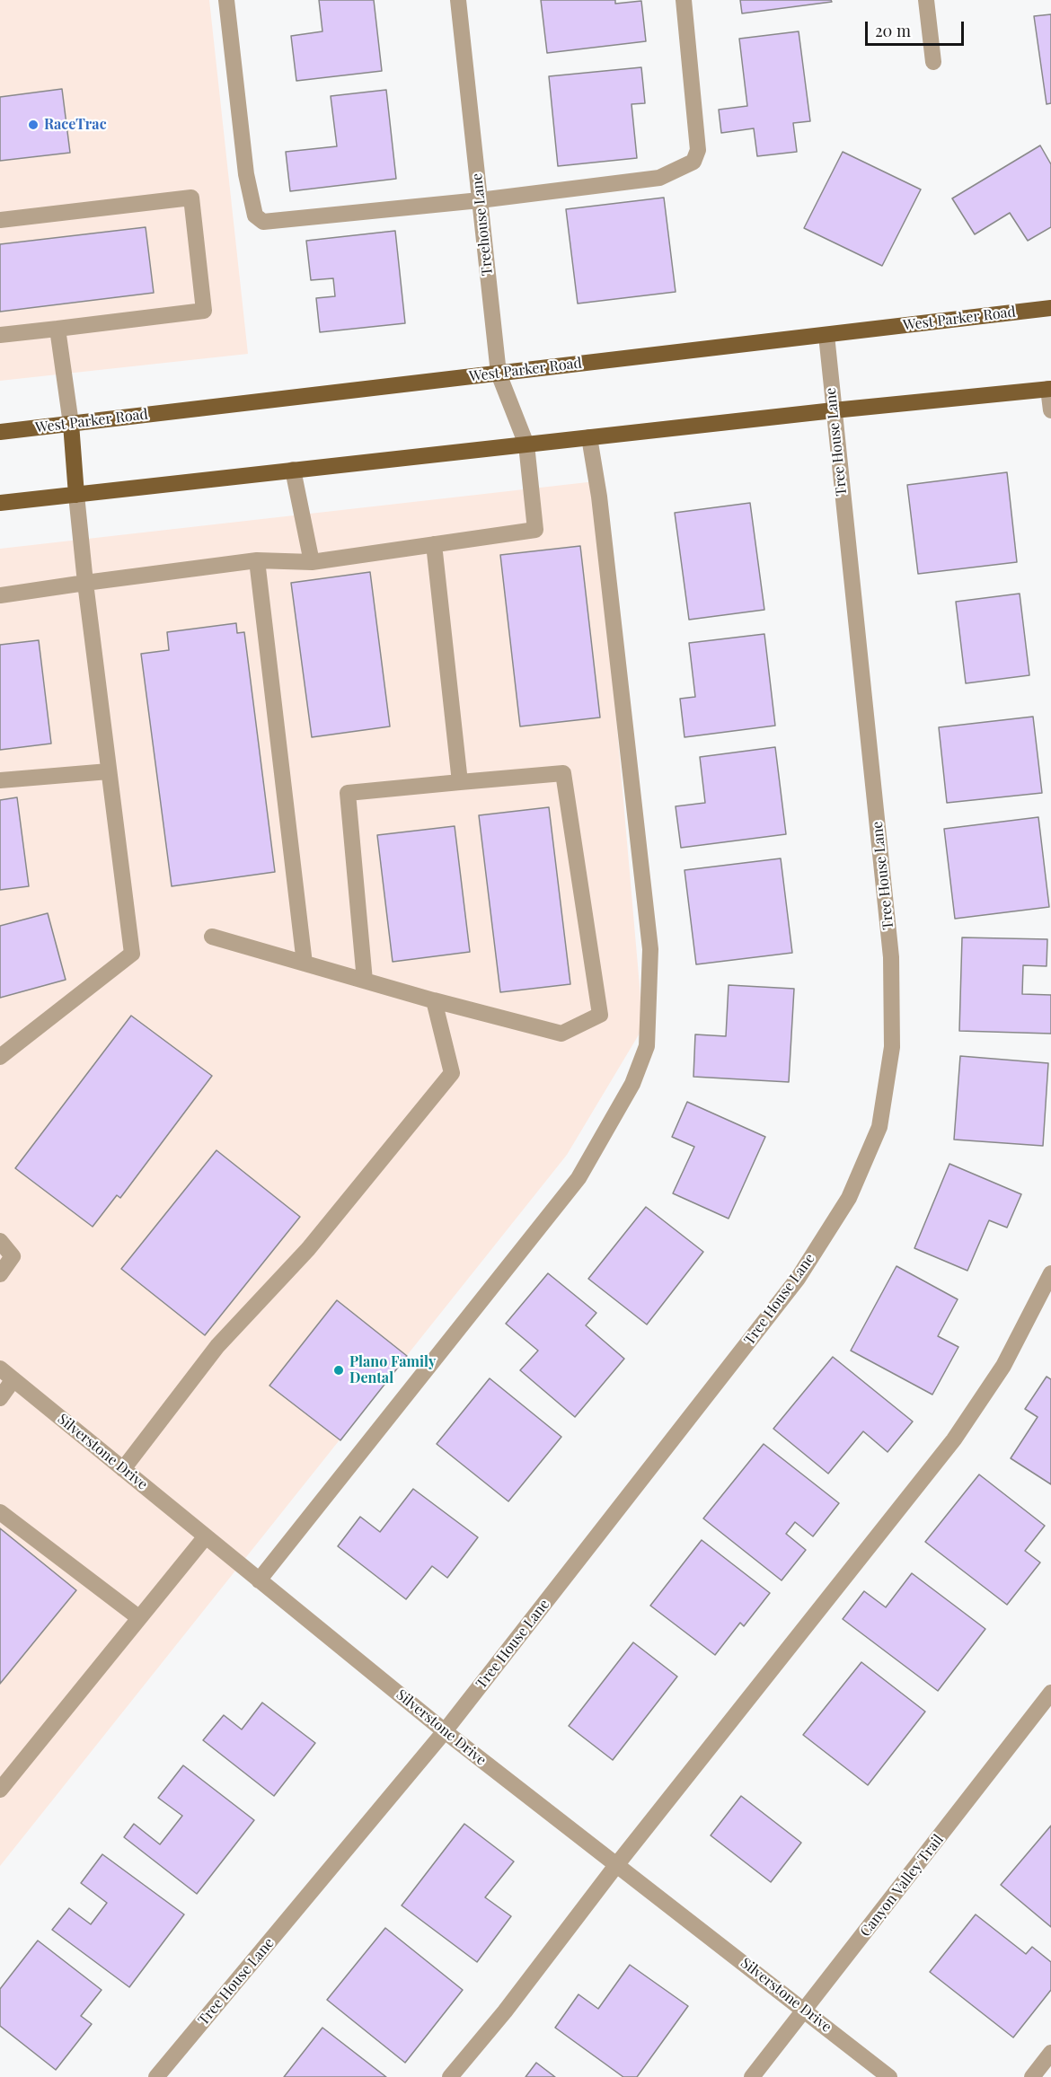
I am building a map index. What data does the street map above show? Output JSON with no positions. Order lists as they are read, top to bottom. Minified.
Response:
{"streets":{"main road":["West Parker Road"],"street":["Treehouse Lane","Tree House Lane","Silverstone Drive","Canyon Valley Trail"]},"crossings":[["Treehouse Lane","West Parker Road"],["West Parker Road","Tree House Lane"],["Tree House Lane","Silverstone Drive"],["Silverstone Drive","Canyon Valley Trail"]],"places":["RaceTrac","Plano Family Dental"],"scale_bar":"20 m"}
